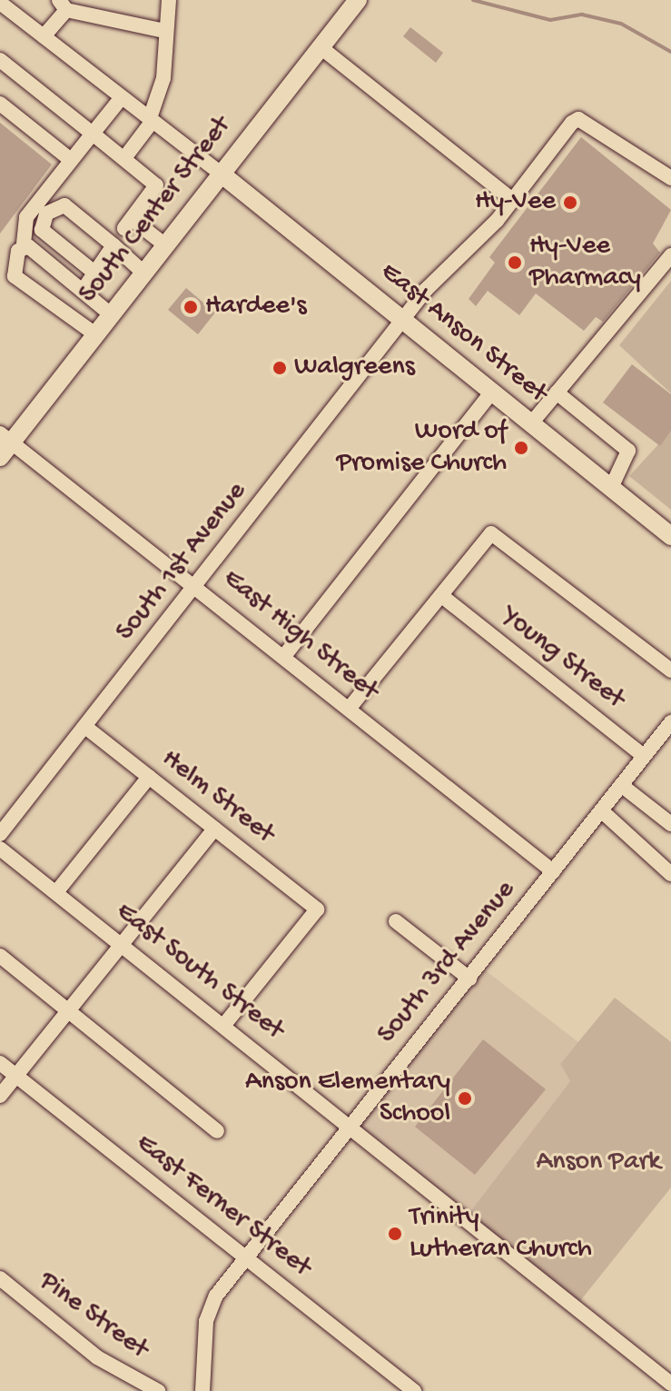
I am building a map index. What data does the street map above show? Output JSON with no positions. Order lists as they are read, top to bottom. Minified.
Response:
{"streets":{"main road":["South Center Street","East Anson Street"],"street":["South 1st Avenue","East High Street","Young Street","Helm Street","South 3rd Avenue","East South Street","East Ferner Street","Pine Street"]},"crossings":[["South Center Street","East Anson Street"],["South Center Street","East High Street"],["East Anson Street","South 1st Avenue"],["South 1st Avenue","East High Street"],["South 1st Avenue","Helm Street"],["East High Street","South 3rd Avenue"],["Young Street","South 3rd Avenue"],["Helm Street","East South Street"],["South 3rd Avenue","East South Street"],["South 3rd Avenue","East Ferner Street"]],"parks":["Anson Park"],"places":["Hy-Vee","Hy-Vee Pharmacy","Hardee's","Walgreens","Word of Promise Church","Anson Elementary School","Trinity Lutheran Church"]}
